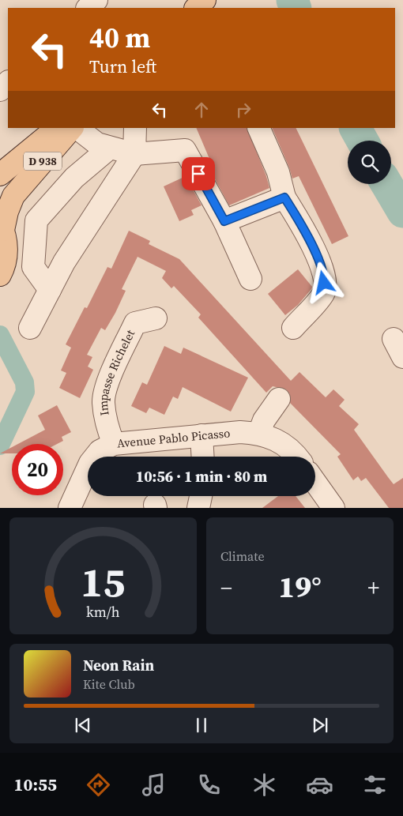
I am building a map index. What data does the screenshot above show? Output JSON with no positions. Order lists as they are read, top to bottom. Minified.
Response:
{"streets":{"main road":["D 938"],"street":["Impasse Richelet","Avenue Pablo Picasso"]},"crossings":[["Impasse Richelet","Avenue Pablo Picasso"]],"page":{"turn":["40 m","Turn left"],"limit":"20","trip":"10:56 · 1 min · 80 m","tile":"Climate","heat":["−","19°","+"],"song":["Neon Rain","Kite Club"],"tabs":"10:55","gauge":["15","km/h"]}}
